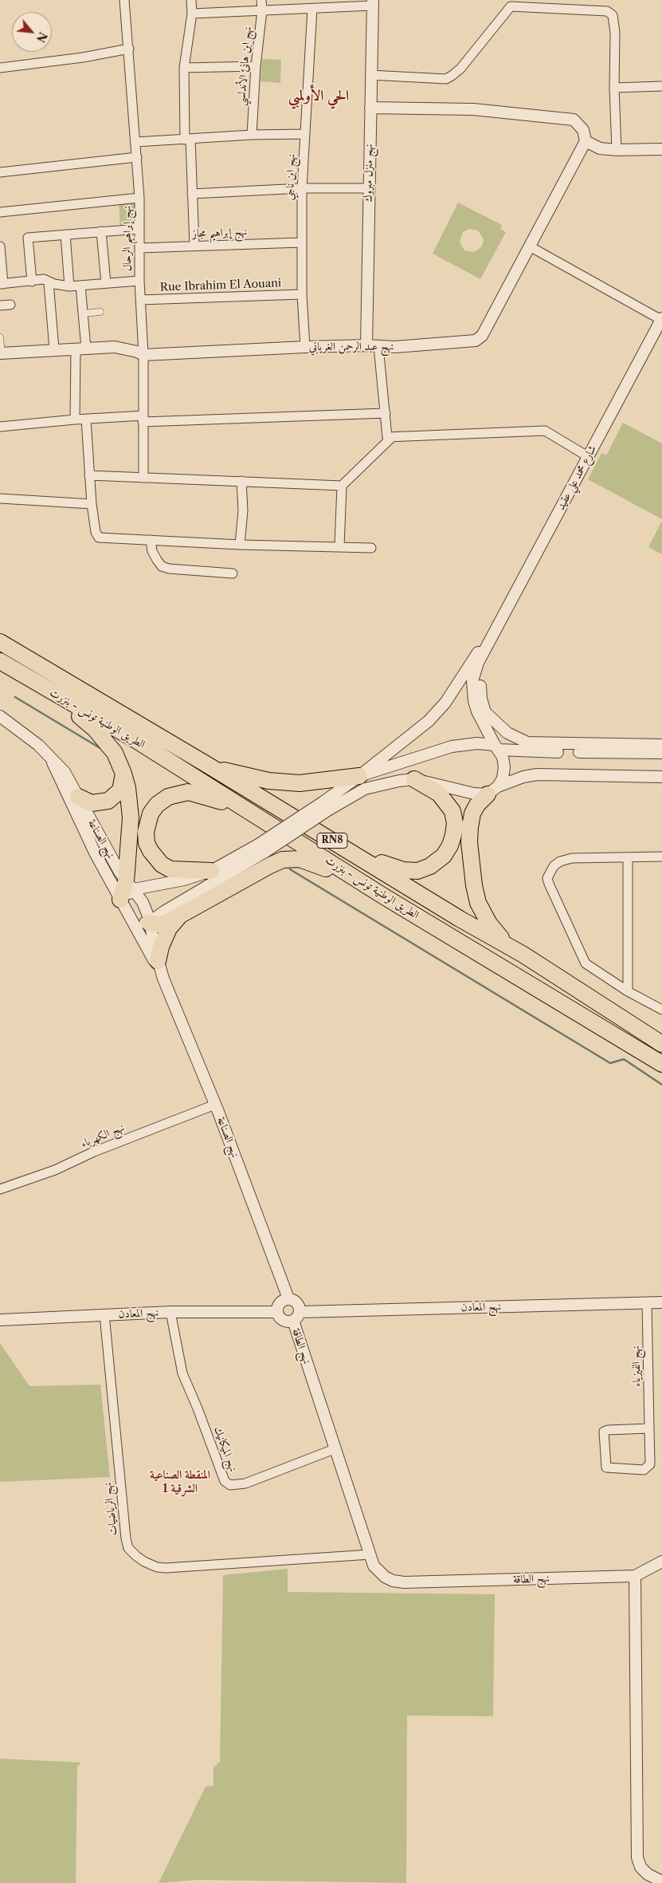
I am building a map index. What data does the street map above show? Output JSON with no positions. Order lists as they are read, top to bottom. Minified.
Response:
{"streets":{"highway":["الطريق الوطنية تونس - بنزرت","RN8"],"street":["نهج ابن هانئ الأندلسي","نهج منزل مبروك","نهج ابن ناجي","نهج إبراهيم مجاز","نهج إبراهيم الرحال","Rue Ibrahim El Aouani","نهج عبد الرحمن الغرياني","شارع محمد علي عقيد","نهج الصناعة","نهج الكهرباء","نهج المعادن","نهج الطاقة","نهج الفيزياء","نهج الميكانيك","نهج الرياضيات"]},"crossings":[["نهج منزل مبروك","نهج عبد الرحمن الغرياني"],["نهج ابن ناجي","نهج إبراهيم مجاز"],["نهج ابن ناجي","Rue Ibrahim El Aouani"],["نهج ابن ناجي","نهج عبد الرحمن الغرياني"],["نهج إبراهيم مجاز","نهج إبراهيم الرحال"],["نهج إبراهيم الرحال","Rue Ibrahim El Aouani"],["نهج إبراهيم الرحال","نهج عبد الرحمن الغرياني"],["نهج الصناعة","نهج الكهرباء"],["نهج الصناعة","نهج المعادن"],["نهج الصناعة","نهج الطاقة"],["نهج المعادن","نهج الطاقة"],["نهج المعادن","نهج الفيزياء"],["نهج المعادن","نهج الميكانيك"],["نهج المعادن","نهج الرياضيات"],["نهج الطاقة","نهج الميكانيك"],["نهج الطاقة","نهج الرياضيات"]],"districts":["الحي الأولمبي","المنقطة الصناعية الشرقية 1"],"north":"bottom right"}
